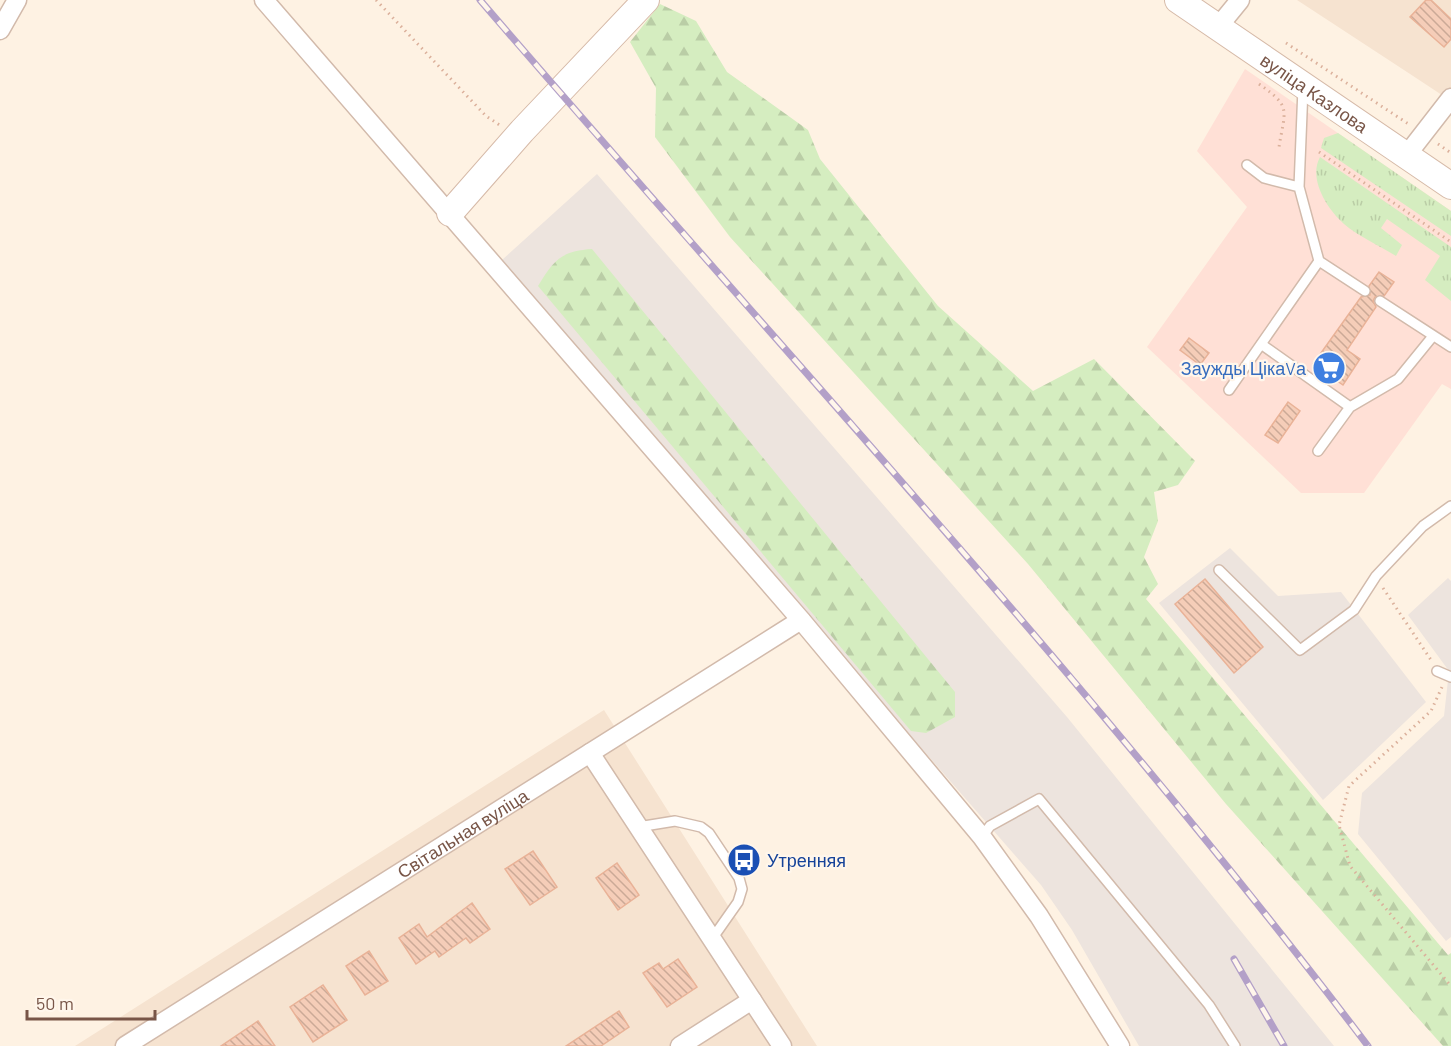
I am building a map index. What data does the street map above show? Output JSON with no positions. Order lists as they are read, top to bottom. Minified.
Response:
{"streets":{"main road":["вуліца Казлова"],"street":["Світальная вуліца"]},"places":{"supermarket":["Заужды ЦікаVа"],"bus stop":["Утренняя"]},"scale_bar":"50 m"}
